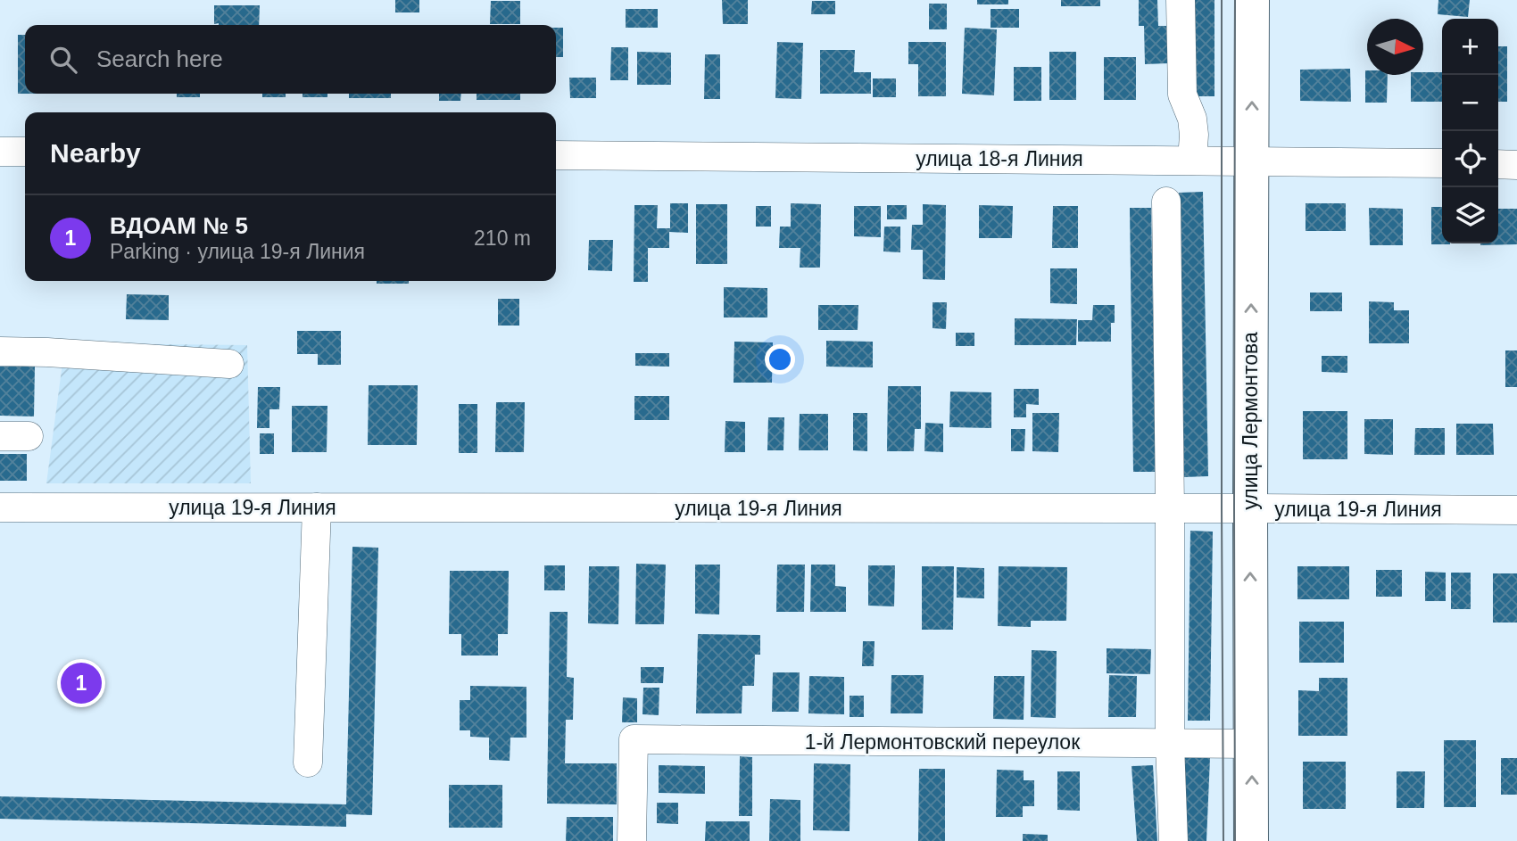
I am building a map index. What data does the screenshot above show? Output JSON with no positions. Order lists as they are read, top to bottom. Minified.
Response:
{"streets":{"main road":["улица Лермонтова"],"street":["улица 18-я Линия","улица 19-я Линия","1-й Лермонтовский переулок"]},"crossings":[["улица 18-я Линия","улица Лермонтова"],["улица Лермонтова","улица 19-я Линия"],["улица Лермонтова","1-й Лермонтовский переулок"]],"one_way":["улица Лермонтова"],"north":"right","page":{"map_buttons":["+","−"],"search":"Search here","heading":"Nearby","list":[{"mark":"1","name":"ВДОАМ № 5","note":"Parking · улица 19-я Линия","value":"210 m"}],"pins":"1"}}
